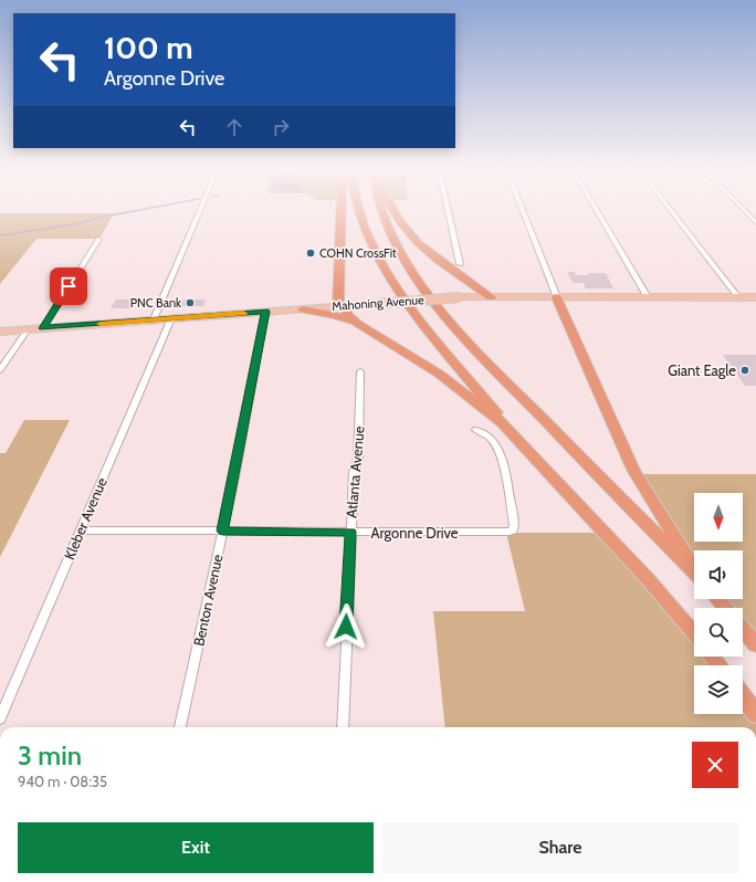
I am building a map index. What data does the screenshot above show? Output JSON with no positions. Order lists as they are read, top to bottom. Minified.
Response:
{"streets":{"main road":["Mahoning Avenue"],"street":["Atlanta Avenue","Kleber Avenue","Argonne Drive","Benton Avenue"]},"crossings":[["Mahoning Avenue","Kleber Avenue"],["Mahoning Avenue","Benton Avenue"],["Atlanta Avenue","Argonne Drive"],["Kleber Avenue","Argonne Drive"],["Argonne Drive","Benton Avenue"]],"places":["COHN CrossFit","PNC Bank","Giant Eagle"],"north":"bottom","page":{"turn":["100 m","Argonne Drive"],"heading":["3 min","940 m · 08:35"],"buttons":["Exit","Share"]}}
